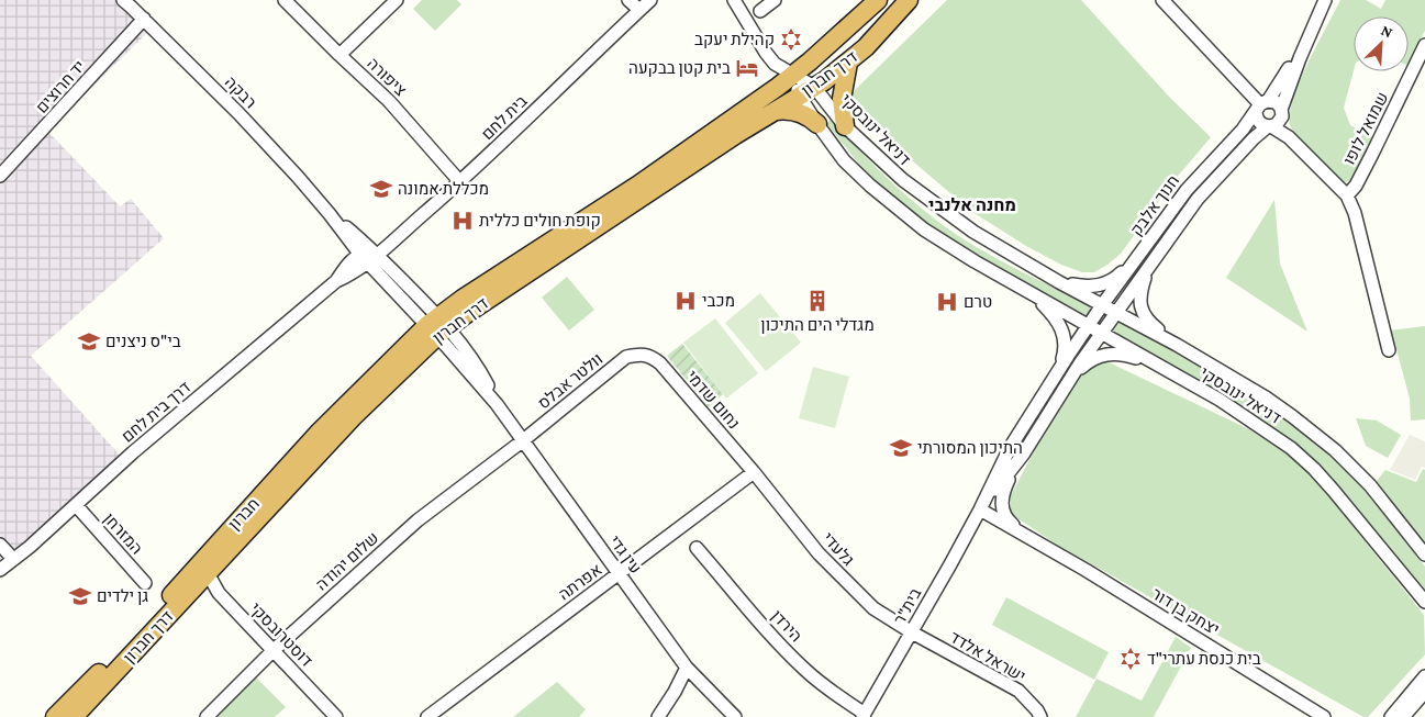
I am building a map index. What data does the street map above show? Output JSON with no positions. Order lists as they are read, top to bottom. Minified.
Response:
{"streets":{"highway":["דרך חברון","חברון"],"street":["ציפורה","יד חרוצים","רבקה","בית לחם","שמואל לופו","דניאל ינובסקי","חנוך אלבק","וולטר אבלס","נחום שדמי","דרך בית לחם","המזרחן","גלעדי","עין גדי","שלום יהודה","אפרתה","בית\"ר","יצחק בן דור","הירדן","דוסטרובסקי","ישראל אלדד"]},"crossings":[["דרך חברון","רבקה"],["דרך חברון","דניאל ינובסקי"],["דרך חברון","חברון"],["דרך חברון","עין גדי"],["דרך חברון","דוסטרובסקי"],["ציפורה","בית לחם"],["יד חרוצים","רבקה"],["רבקה","בית לחם"],["רבקה","דרך בית לחם"],["רבקה","חברון"],["רבקה","עין גדי"],["בית לחם","דרך בית לחם"],["שמואל לופו","חנוך אלבק"],["דניאל ינובסקי","חנוך אלבק"],["דניאל ינובסקי","בית\"ר"],["חנוך אלבק","בית\"ר"],["וולטר אבלס","נחום שדמי"],["וולטר אבלס","עין גדי"],["וולטר אבלס","שלום יהודה"],["נחום שדמי","גלעדי"],["נחום שדמי","אפרתה"],["דרך בית לחם","המזרחן"],["חברון","עין גדי"],["גלעדי","אפרתה"],["גלעדי","בית\"ר"],["גלעדי","ישראל אלדד"],["עין גדי","שלום יהודה"],["עין גדי","אפרתה"],["שלום יהודה","דוסטרובסקי"],["בית\"ר","יצחק בן דור"],["בית\"ר","הירדן"],["בית\"ר","ישראל אלדד"]],"districts":["מחנה אלנבי"],"places":{"synagogue":["קהילת יעקב","בית כנסת עתרי\"ד"],"hotel":["בית קטן בבקעה"],"school or university":["מכללת אמונה","בי\"ס ניצנים","התיכון המסורתי","גן ילדים"],"hospital":["קופת חולים כללית","מכבי","טרם"],"building":["מגדלי הים התיכון"]},"north":"top right"}
